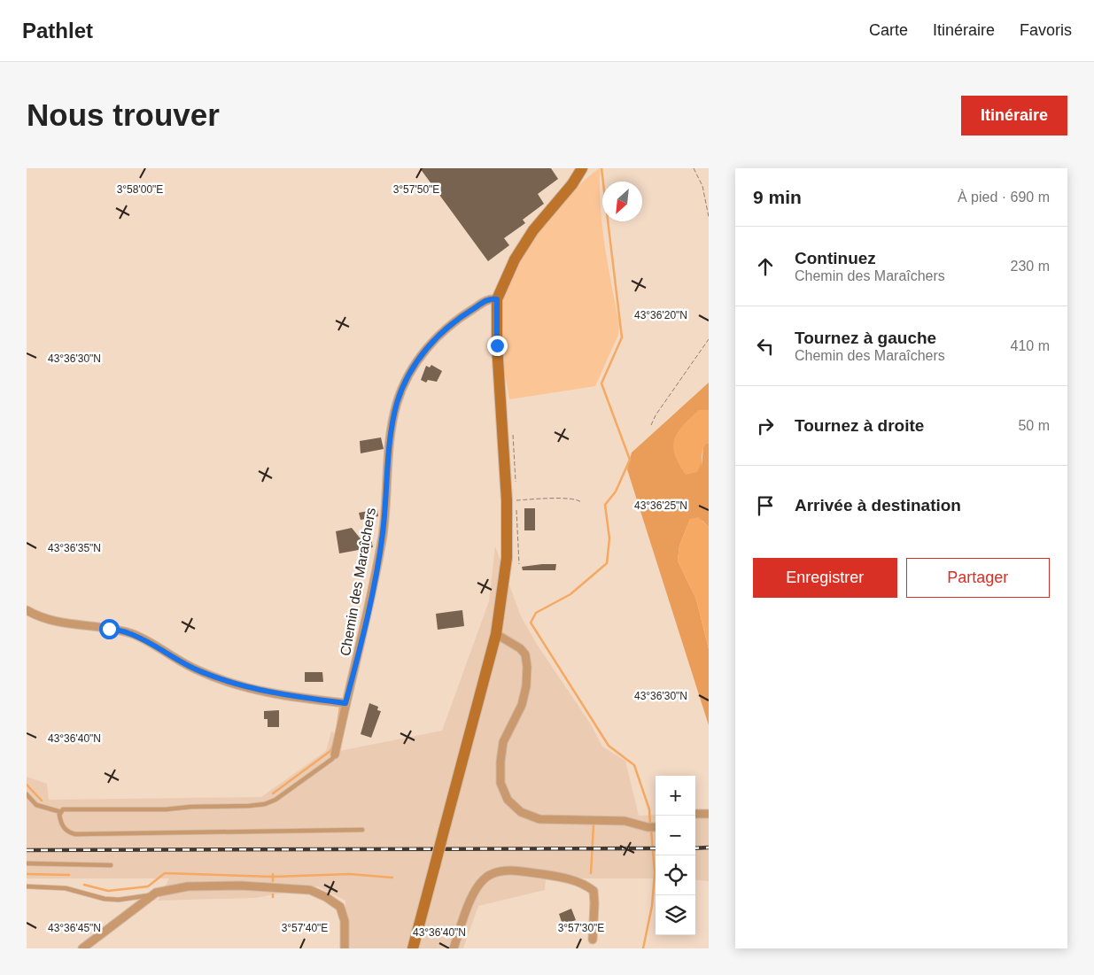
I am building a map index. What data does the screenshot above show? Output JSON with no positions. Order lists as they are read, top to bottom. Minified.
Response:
{"streets":{"street":["Chemin des Maraîchers"]},"north":"bottom left","page":{"header":"Pathlet","nav":["Carte","Itinéraire","Favoris"],"buttons":["Itinéraire",["Enregistrer","Partager"]],"title":"Nous trouver","heading":["9 min","À pied · 690 m"],"list":[["Continuez","Chemin des Maraîchers","230 m"],["Tournez à gauche","Chemin des Maraîchers","410 m"],["Tournez à droite","50 m"],"Arrivée à destination"],"map_buttons":["+","−"]},"coordinates":["3°58'00\"E","3°57'50\"E","43°36'20\"N","43°36'30\"N","43°36'25\"N","43°36'35\"N","43°36'40\"N","3°57'40\"E","3°57'30\"E","43°36'45\"N"]}
